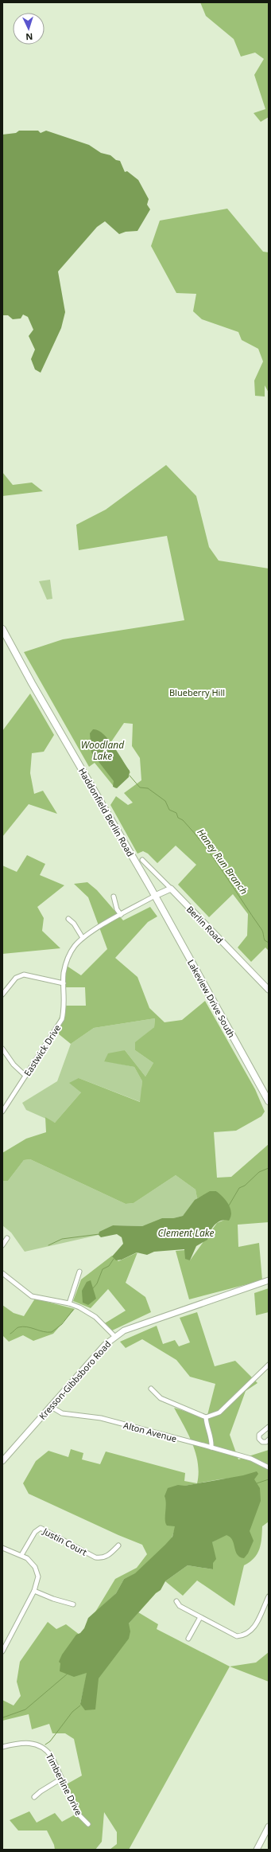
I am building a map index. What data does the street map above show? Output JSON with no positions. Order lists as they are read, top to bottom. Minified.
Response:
{"streets":{"main road":["Haddonfield Berlin Road","Lakeview Drive South"],"street":["Berlin Road","Eastwick Drive","Kresson-Gibbsboro Road","Alton Avenue","Justin Court","Timberline Drive"]},"crossings":[["Haddonfield Berlin Road","Lakeview Drive South"],["Haddonfield Berlin Road","Eastwick Drive"],["Berlin Road","Eastwick Drive"],["Lakeview Drive South","Eastwick Drive"],["Kresson-Gibbsboro Road","Alton Avenue"]],"water":["Woodland Lake","Haney Run Branch","Clement Lake"],"parks":["Blueberry Hill"],"north":"bottom"}
